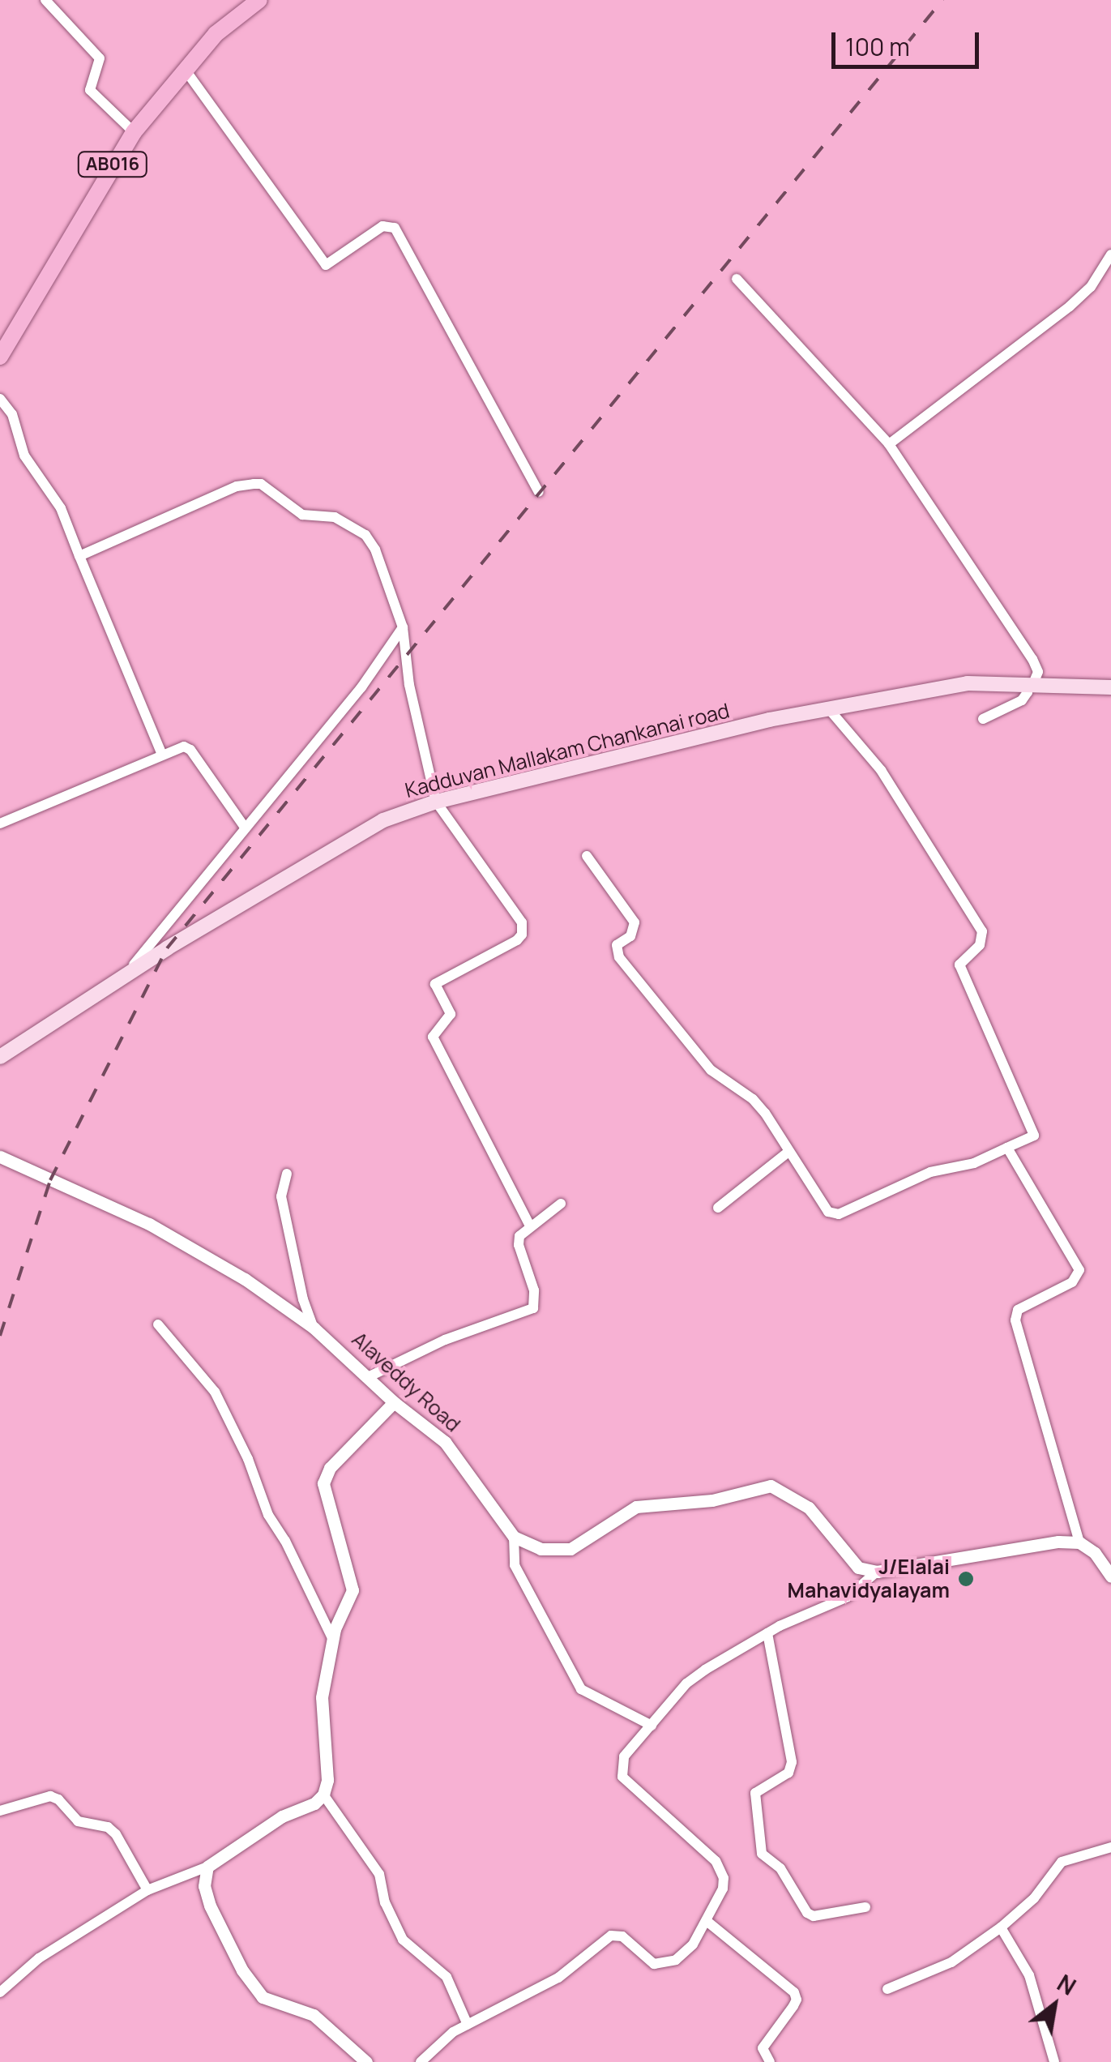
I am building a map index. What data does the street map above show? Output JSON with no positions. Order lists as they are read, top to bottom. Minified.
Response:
{"streets":{"main road":["AB016","Kadduvan Mallakam Chankanai road"],"street":["Alaveddy Road"]},"places":["J/Elalai Mahavidyalayam"],"scale_bar":"100 m","north":"top right"}
